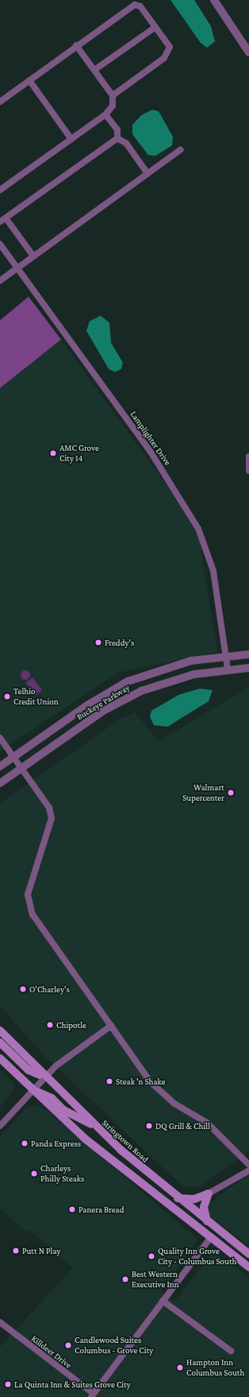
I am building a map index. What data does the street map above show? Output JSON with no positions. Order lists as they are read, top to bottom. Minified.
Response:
{"streets":{"main road":["Stringtown Road"],"street":["Lamplighter Drive","Buckeye Parkway","Killdeer Drive"]},"crossings":[["Lamplighter Drive","Buckeye Parkway"]],"places":["AMC Grove City 14","Freddy's","Telhio Credit Union","Walmart Supercenter","O'Charley's","Chipotle","Steak 'n Shake","DQ Grill & Chill","Panda Express","Charleys Philly Steaks","Panera Bread","Putt N Play","Quality Inn Grove City - Columbus South","Best Western Executive Inn","Candlewood Suites Columbus - Grove City","Hampton Inn Columbus South","La Quinta Inn & Suites Grove City"]}
